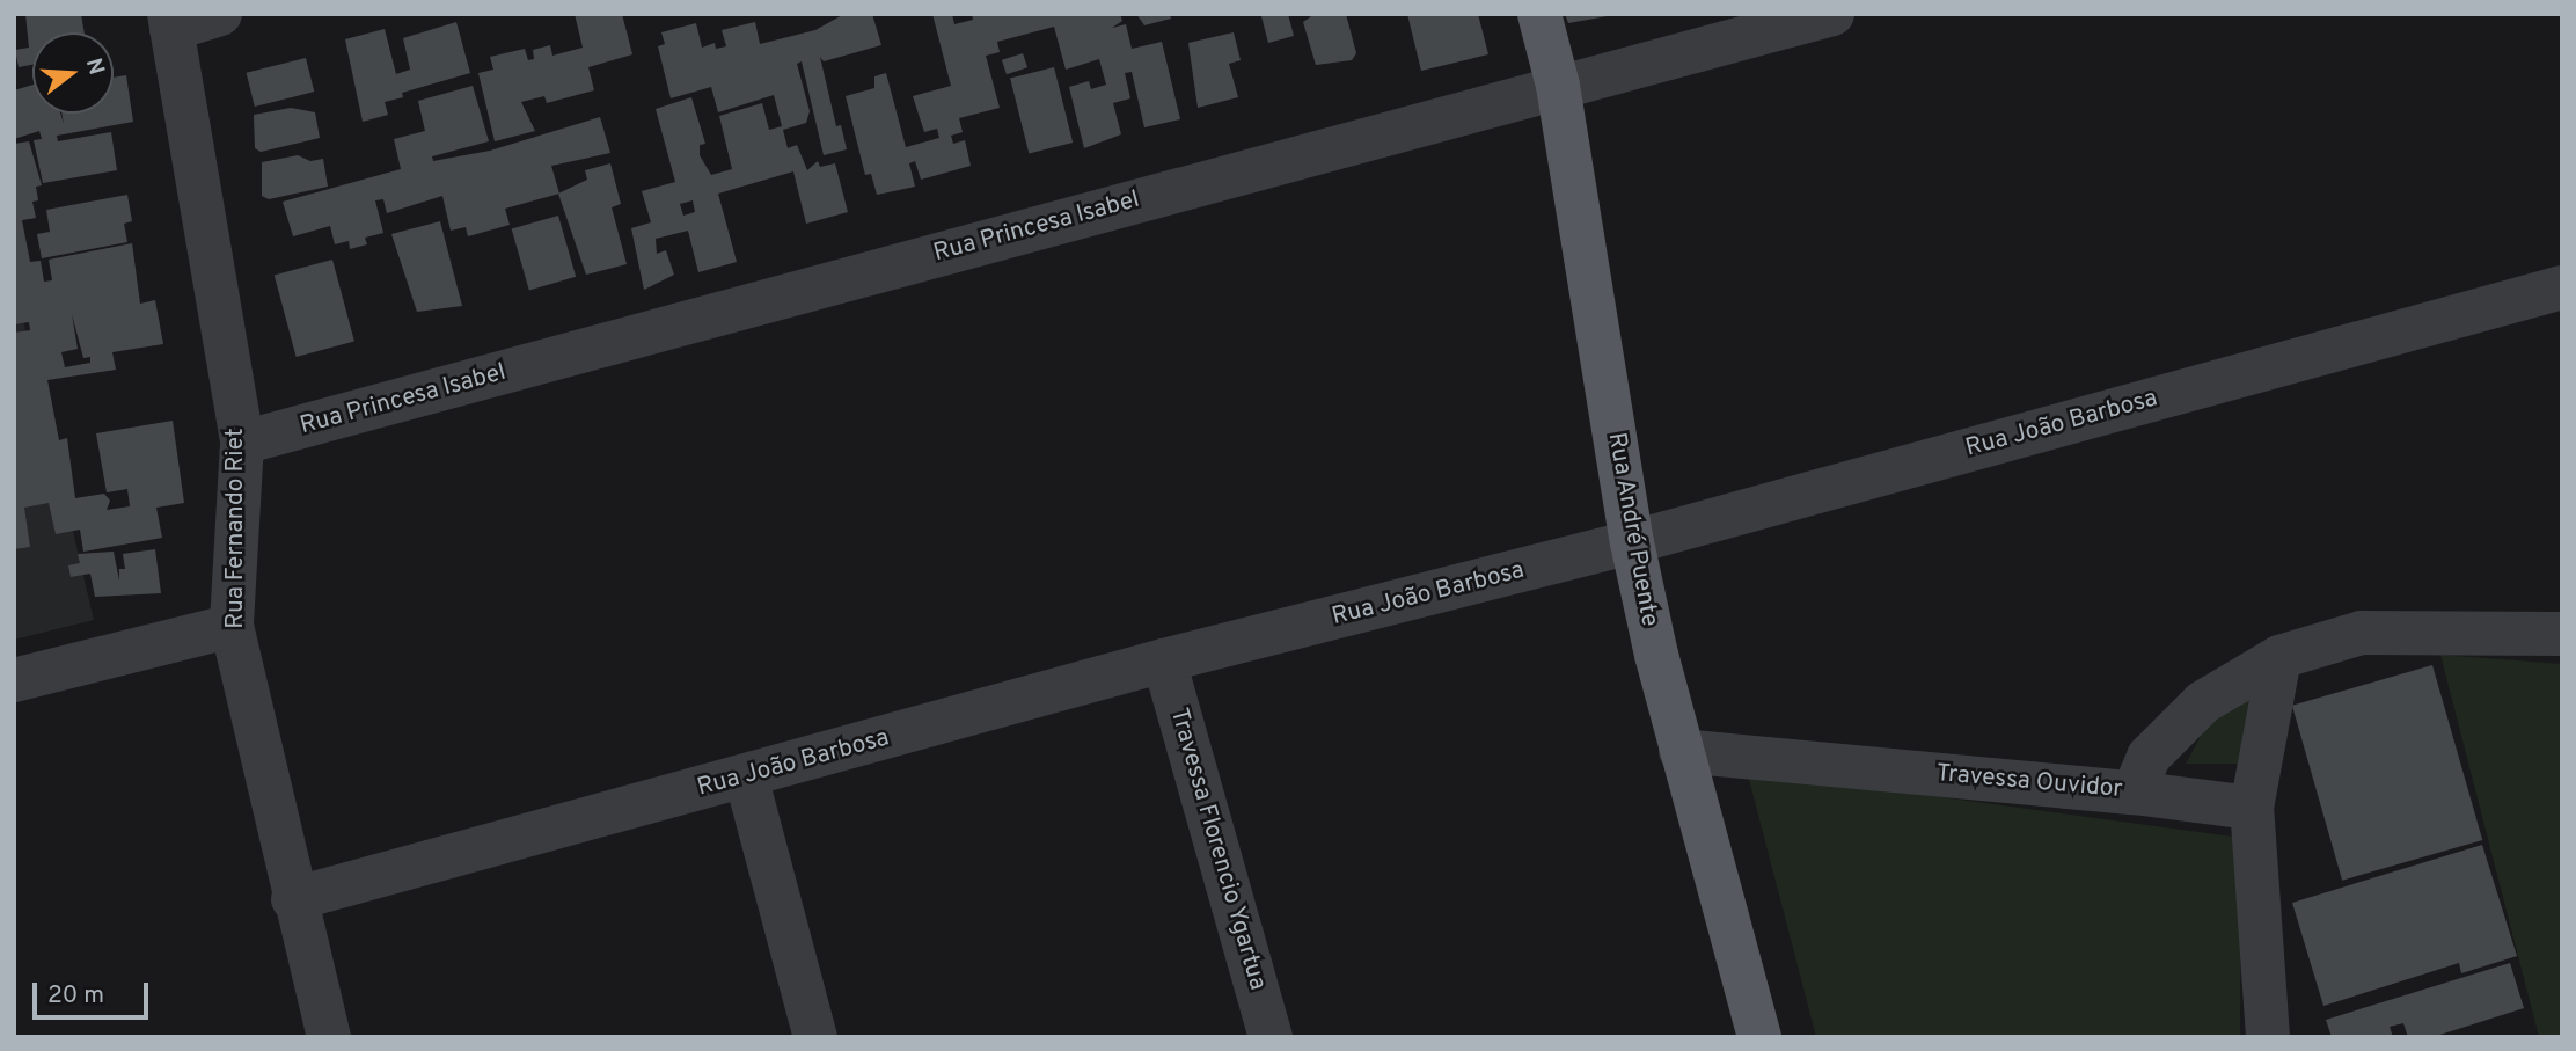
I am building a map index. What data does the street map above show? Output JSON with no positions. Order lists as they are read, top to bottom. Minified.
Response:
{"streets":{"main road":["Rua André Puente"],"street":["Rua Princesa Isabel","Rua João Barbosa","Rua Fernando Riet","Travessa Ouvidor","Travessa Florencio Ygartua"]},"crossings":[["Rua Princesa Isabel","Rua Fernando Riet"],["Rua Princesa Isabel","Rua André Puente"],["Rua João Barbosa","Rua Fernando Riet"],["Rua João Barbosa","Rua André Puente"],["Rua João Barbosa","Travessa Florencio Ygartua"],["Rua André Puente","Travessa Ouvidor"]],"scale_bar":"20 m","north":"right"}
